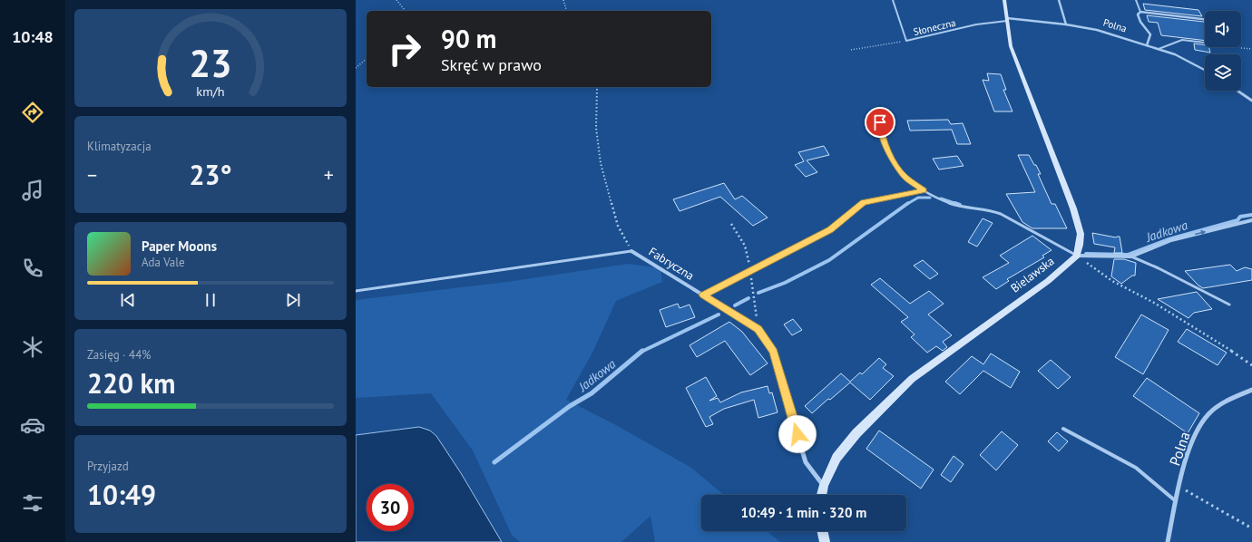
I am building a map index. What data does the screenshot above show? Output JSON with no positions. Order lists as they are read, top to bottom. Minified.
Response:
{"streets":{"street":["Polna","Fabryczna","Bielawska"],"lane":["Słoneczna"]},"crossings":[["Polna","Słoneczna"],["Fabryczna","Bielawska"]],"water":["Jadkowa"],"page":{"tabs":"10:48","turn":["90 m","Skręć w prawo"],"tile":["Klimatyzacja",["Zasięg · 44%","220 km"],["Przyjazd","10:49"]],"heat":["−","23°","+"],"song":["Paper Moons","Ada Vale"],"limit":"30","trip":"10:49 · 1 min · 320 m","gauge":["23","km/h"]}}
